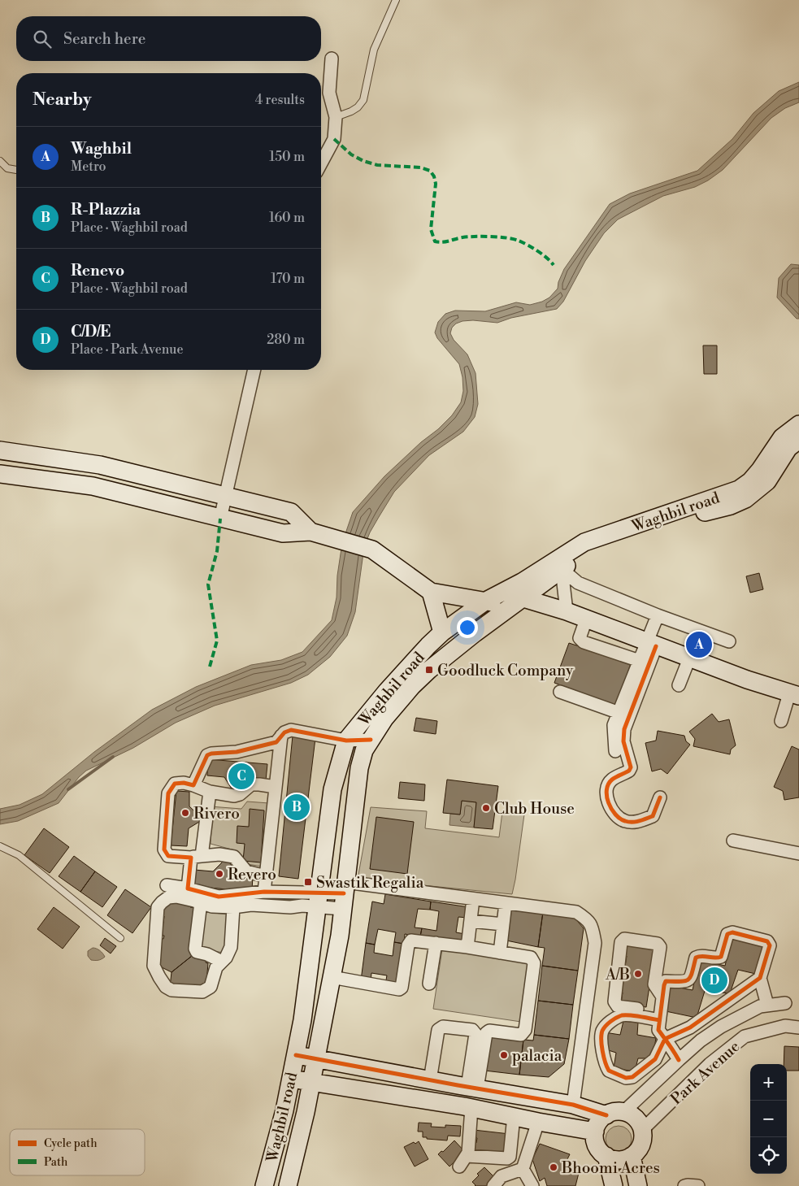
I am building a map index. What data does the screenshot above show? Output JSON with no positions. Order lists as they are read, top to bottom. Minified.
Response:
{"streets":{"main road":["Waghbil road"],"street":["Park Avenue"]},"places":{"transit":["Goodluck Company","Swastik Regalia"],"other":["Club House","Rivero","Revero","A/B","palacia","Bhoomi Acres"]},"legend":["Cycle path","Path"],"page":{"search":"Search here","heading":["Nearby","4 results"],"list":[{"mark":"A","name":"Waghbil","note":"Metro","value":"150 m"},{"mark":"B","name":"R-Plazzia","note":"Place · Waghbil road","value":"160 m"},{"mark":"C","name":"Renevo","note":"Place · Waghbil road","value":"170 m"},{"mark":"D","name":"C/D/E","note":"Place · Park Avenue","value":"280 m"}],"pins":["A","C","B","D"],"map_buttons":["+","−"]}}
